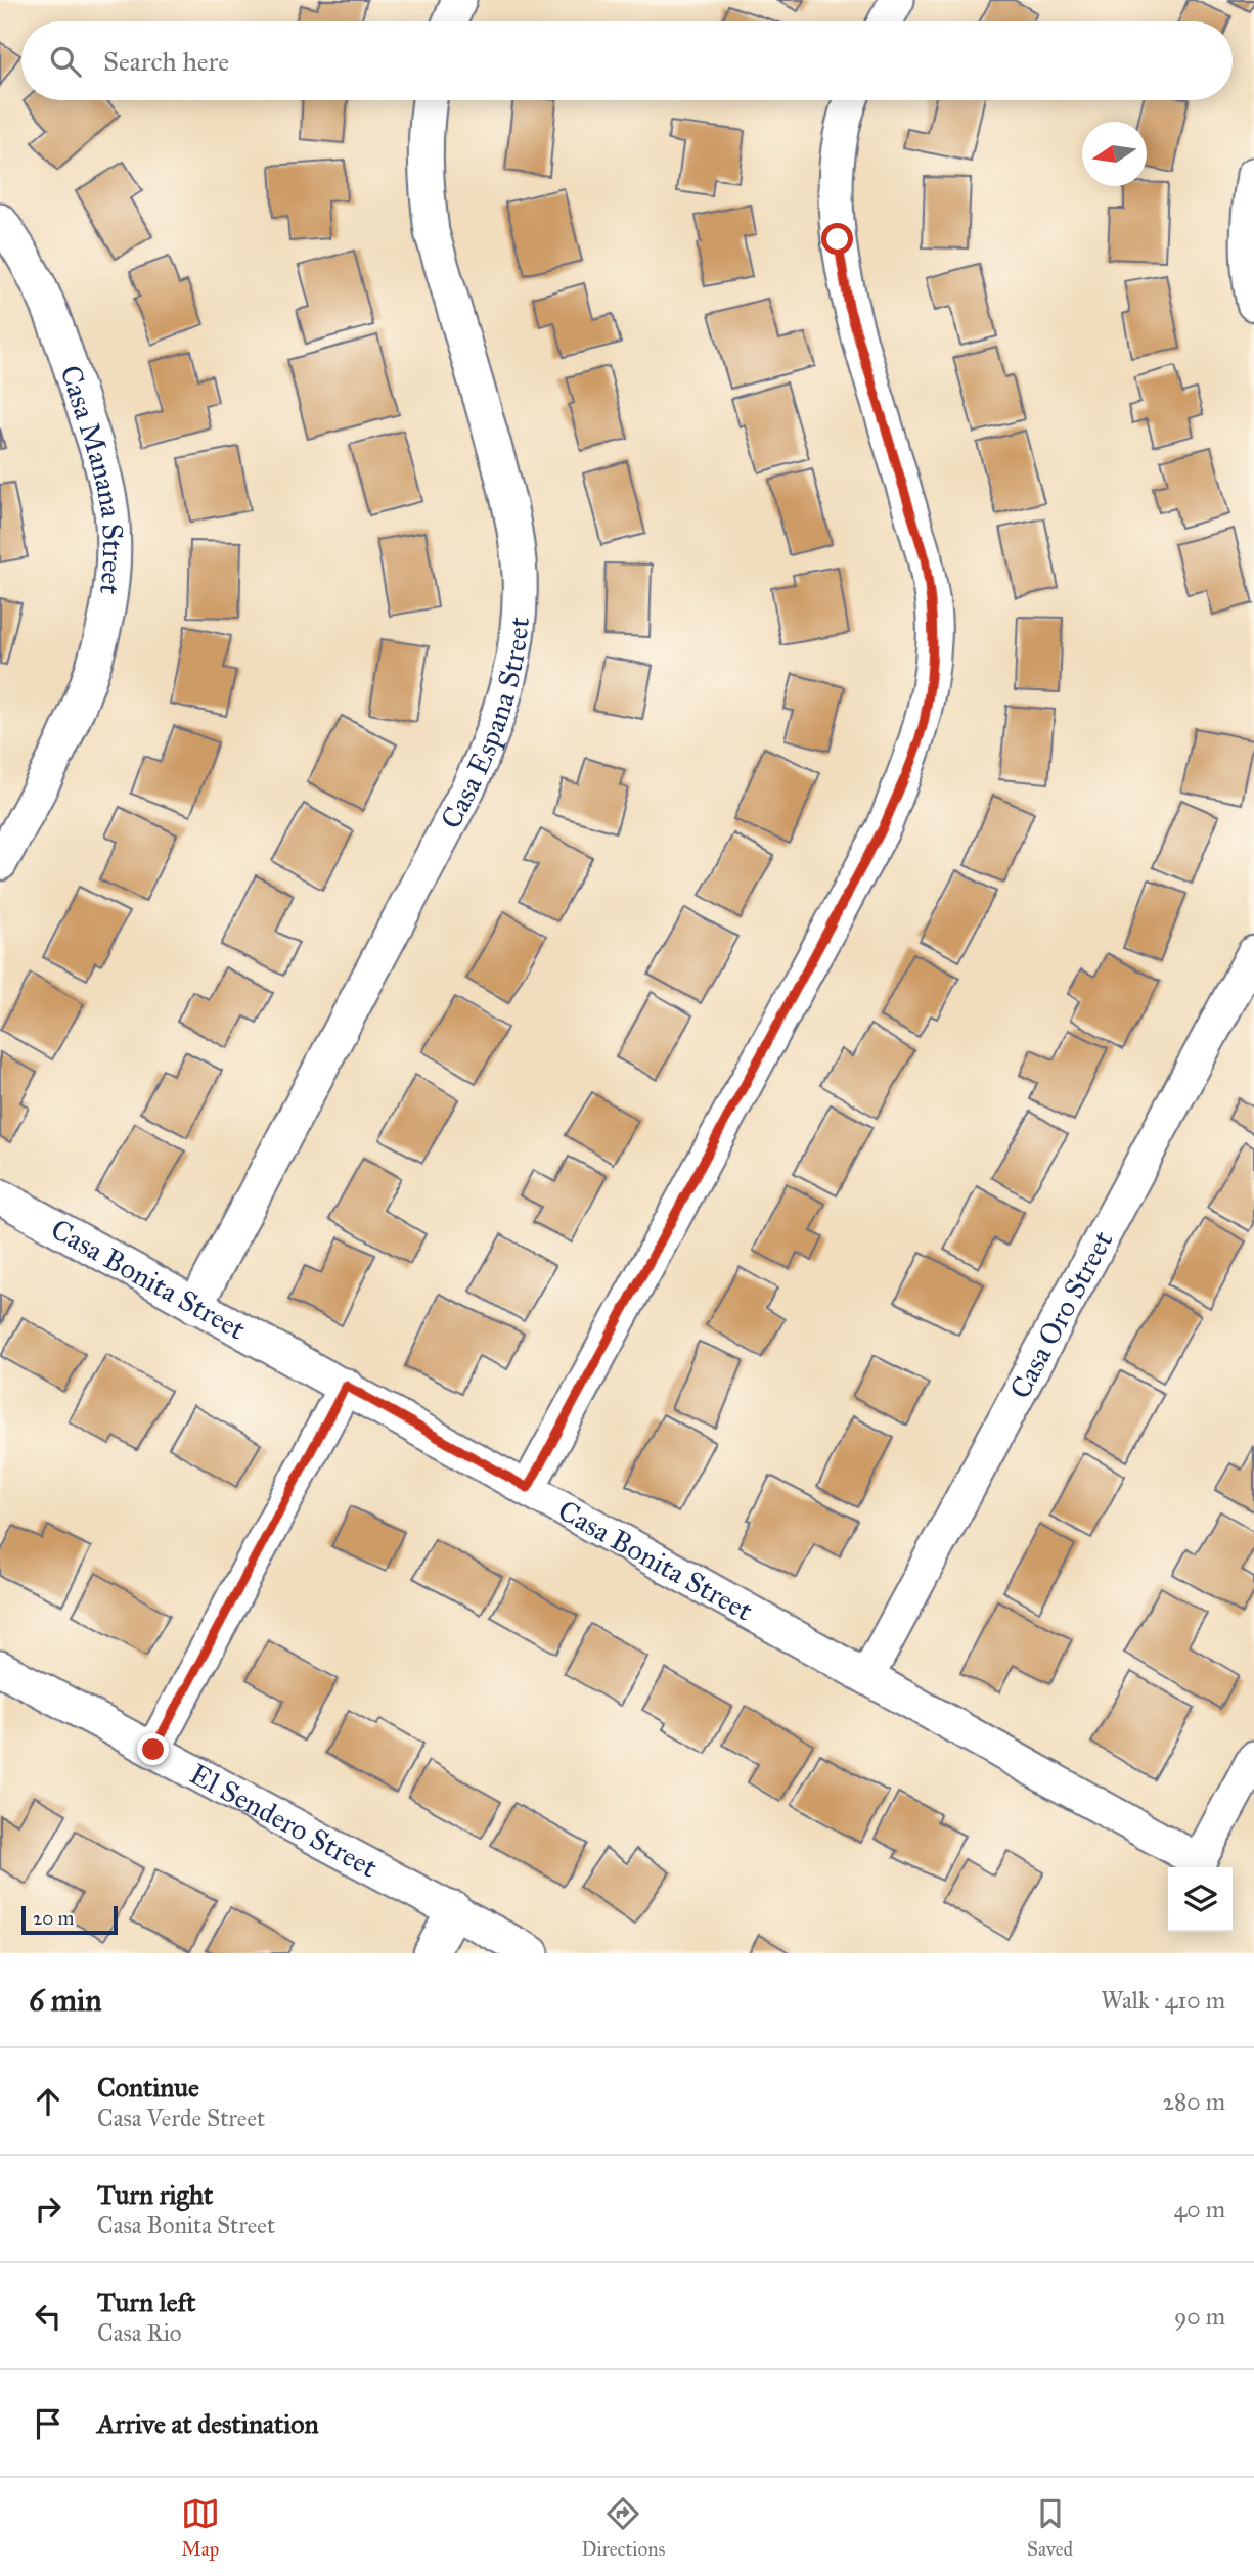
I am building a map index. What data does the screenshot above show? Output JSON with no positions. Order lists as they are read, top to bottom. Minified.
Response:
{"streets":{"street":["Casa Manana Street","Casa Espana Street","Casa Bonita Street","Casa Oro Street","El Sendero Street"]},"crossings":[["Casa Espana Street","Casa Bonita Street"],["Casa Bonita Street","Casa Oro Street"]],"scale_bar":"20 m","north":"left","page":{"search":"Search here","scale":"20 m","heading":["6 min","Walk · 410 m"],"list":[["Continue","Casa Verde Street","280 m"],["Turn right","Casa Bonita Street","40 m"],["Turn left","Casa Rio","90 m"],"Arrive at destination"],"nav":["Map","Directions","Saved"]}}
